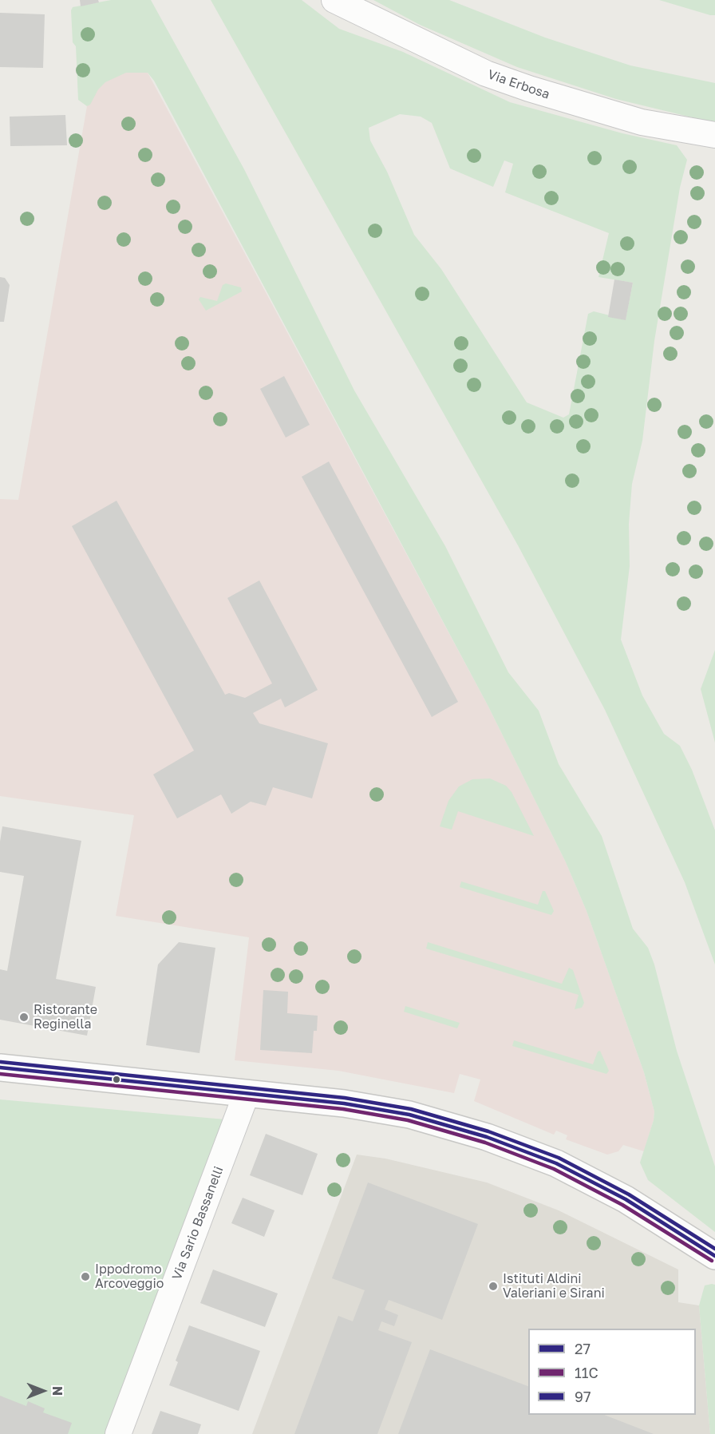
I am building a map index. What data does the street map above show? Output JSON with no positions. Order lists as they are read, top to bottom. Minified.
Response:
{"streets":{"street":["Via Erbosa","Via Sario Bassanelli"]},"places":["Ristorante Reginella","Ippodromo Arcoveggio","Istituti Aldini Valeriani e Sirani"],"lines":["transit line 97","transit line 27","transit line 11C"],"legend":["27","11C","97"],"north":"right"}
